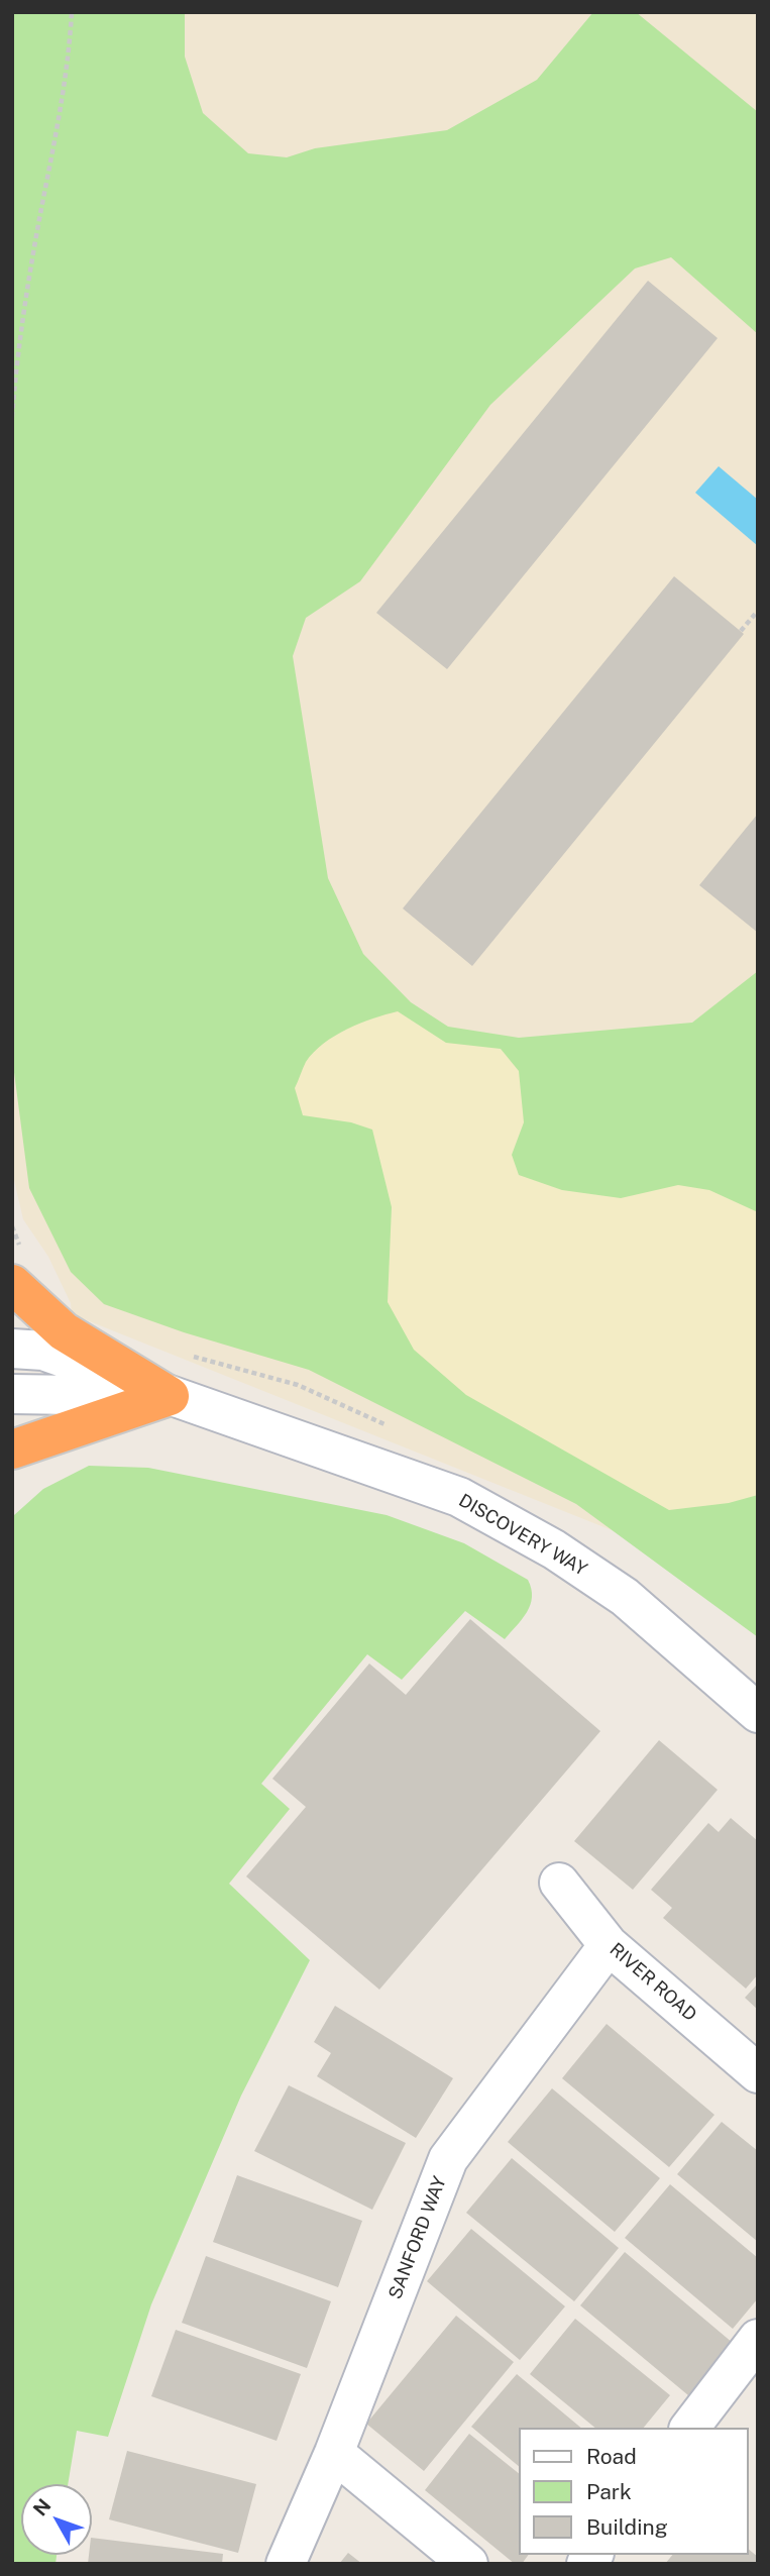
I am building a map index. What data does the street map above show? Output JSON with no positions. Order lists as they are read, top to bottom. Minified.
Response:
{"streets":{"street":["DISCOVERY WAY","RIVER ROAD","SANFORD WAY"]},"crossings":[["RIVER ROAD","SANFORD WAY"]],"legend":["Road","Park","Building"],"north":"top left"}
